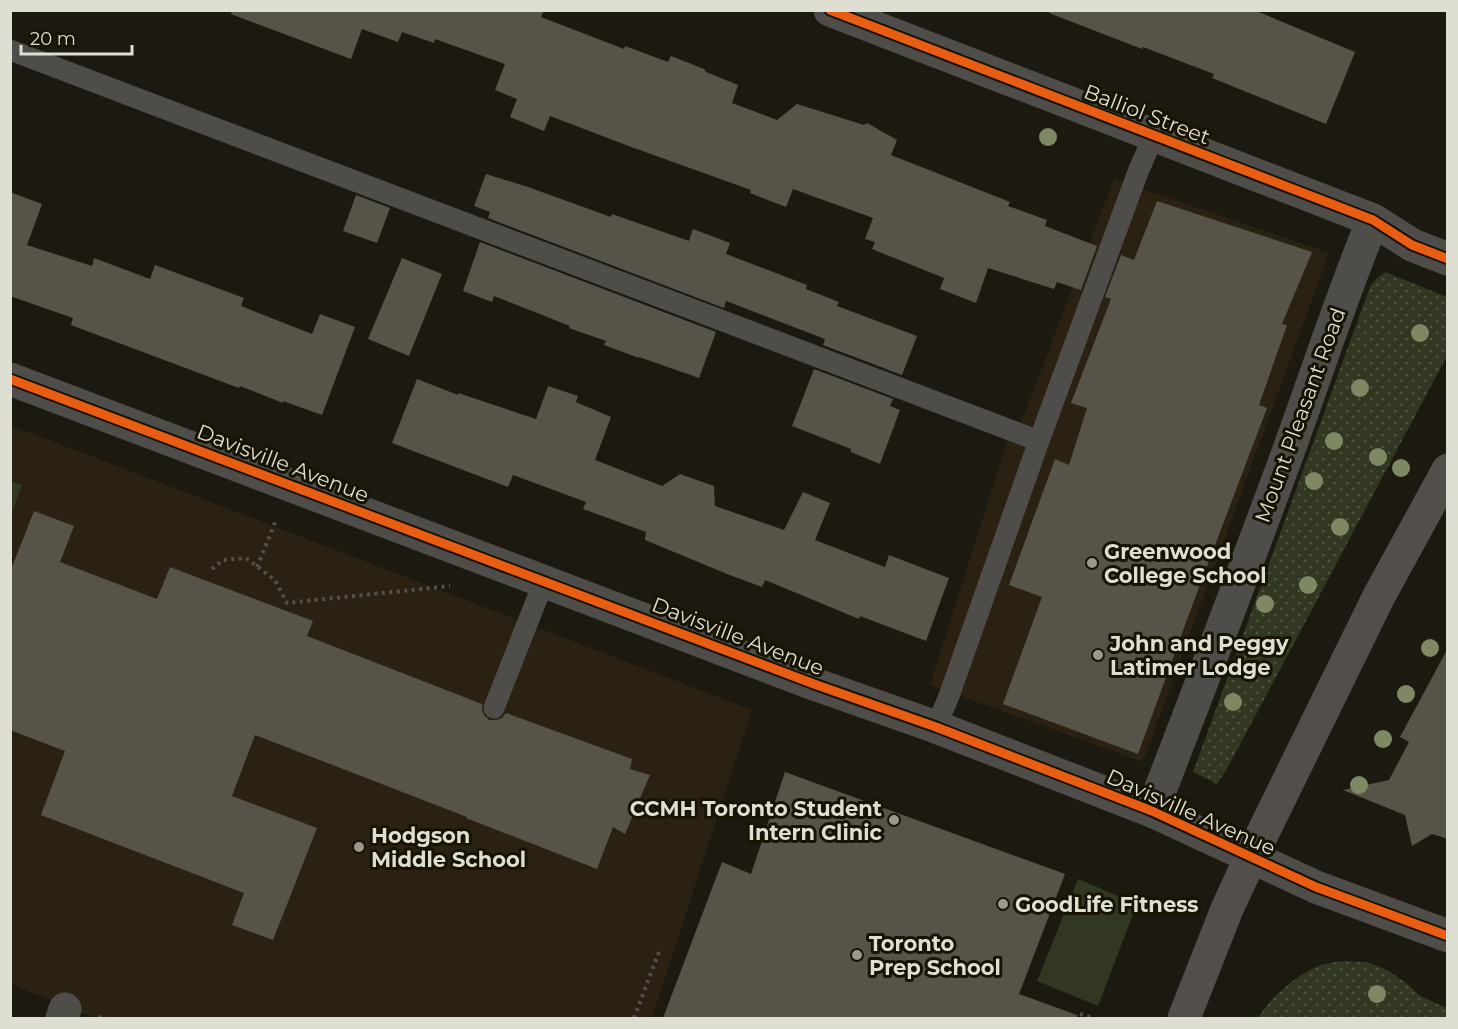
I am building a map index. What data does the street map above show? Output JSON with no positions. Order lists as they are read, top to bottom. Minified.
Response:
{"streets":{"street":["Balliol Street","Mount Pleasant Road","Davisville Avenue"]},"crossings":[["Balliol Street","Mount Pleasant Road"],["Mount Pleasant Road","Davisville Avenue"]],"places":["Greenwood College School","John and Peggy Latimer Lodge","CCMH Toronto Student Intern Clinic","Hodgson Middle School","GoodLife Fitness","Toronto Prep School"],"scale_bar":"20 m"}
